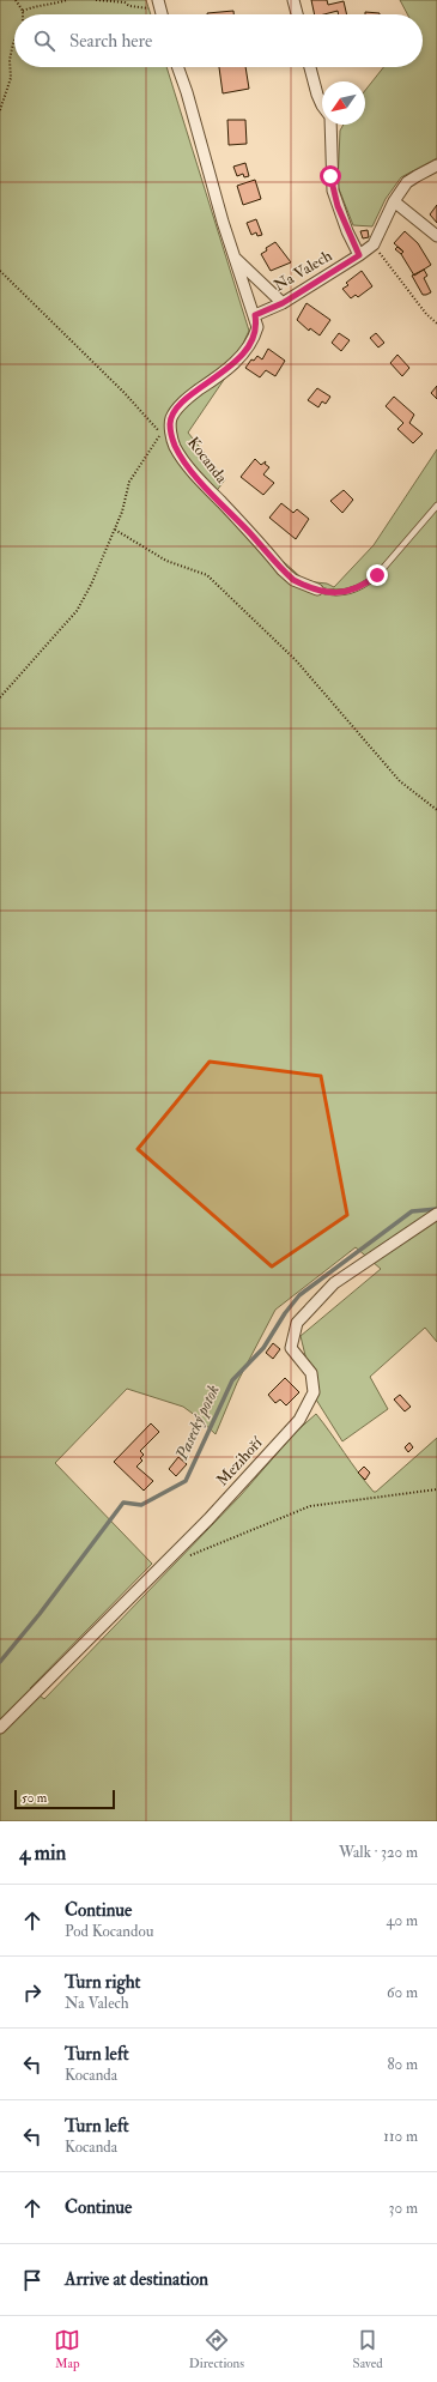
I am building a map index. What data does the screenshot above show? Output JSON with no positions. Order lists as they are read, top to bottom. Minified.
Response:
{"streets":{"street":["Na Valech","Kocanda","Mezihoří"]},"crossings":[["Na Valech","Kocanda"]],"water":["Pasecký potok"],"scale_bar":"50 m","north":"bottom left","page":{"search":"Search here","scale":"50 m","heading":["4 min","Walk · 320 m"],"list":[["Continue","Pod Kocandou","40 m"],["Turn right","Na Valech","60 m"],["Turn left","Kocanda","80 m"],["Turn left","Kocanda","110 m"],["Continue","30 m"],"Arrive at destination"],"nav":["Map","Directions","Saved"]}}
